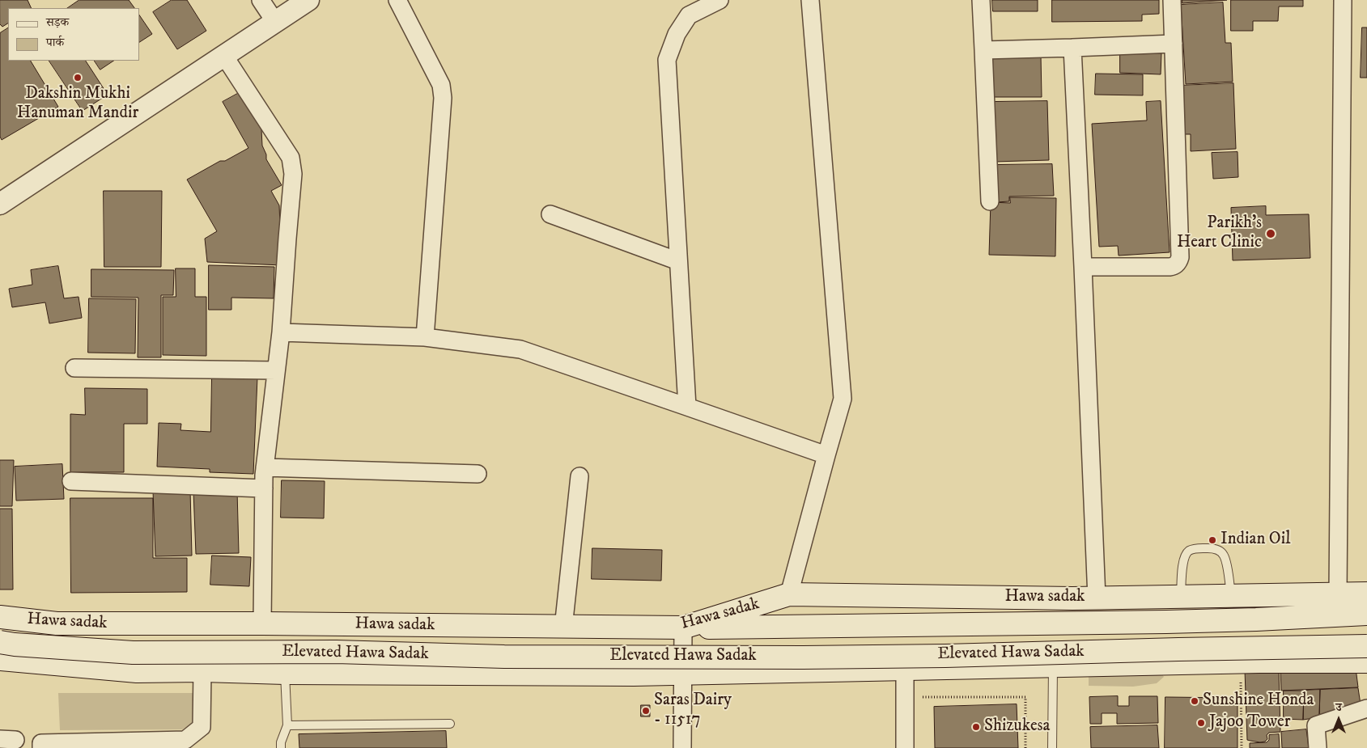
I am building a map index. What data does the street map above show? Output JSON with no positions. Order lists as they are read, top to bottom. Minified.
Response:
{"streets":{"main road":["Hawa sadak","Elevated Hawa Sadak"]},"crossings":[["Hawa sadak","Elevated Hawa Sadak"]],"places":["Dakshin Mukhi Hanuman Mandir","Parikh's Heart Clinic","Indian Oil","Sunshine Honda","Saras Dairy - 11517","Jajoo Tower","Shizukesa"],"legend":["सड़क","पार्क"],"north":"top"}
